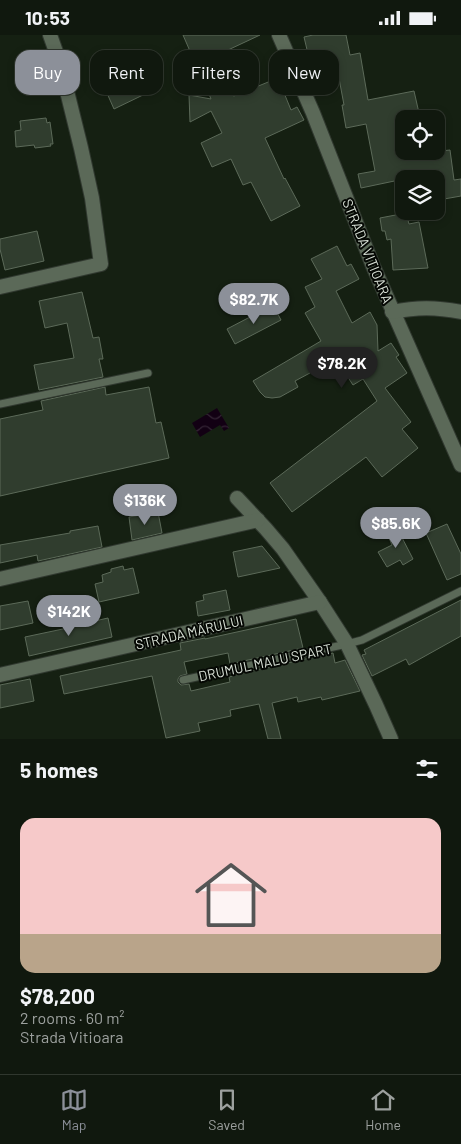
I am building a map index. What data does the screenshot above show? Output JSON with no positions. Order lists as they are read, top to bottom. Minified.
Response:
{"streets":{"street":["STRADA VITIOARA","STRADA MĂRULUI","DRUMUL MALU SPART"]},"crossings":[["STRADA MĂRULUI","DRUMUL MALU SPART"]],"page":{"status":"10:53","chip":["Buy","Rent","Filters","New"],"price":["$82.7K","$78.2K","$136K","$85.6K","$142K"],"heading":"5 homes","list":[{"name":"$78,200","note":"2 rooms · 60 m² · Strada Vitioara"}],"tabs":["Map","Saved","Home"]}}
